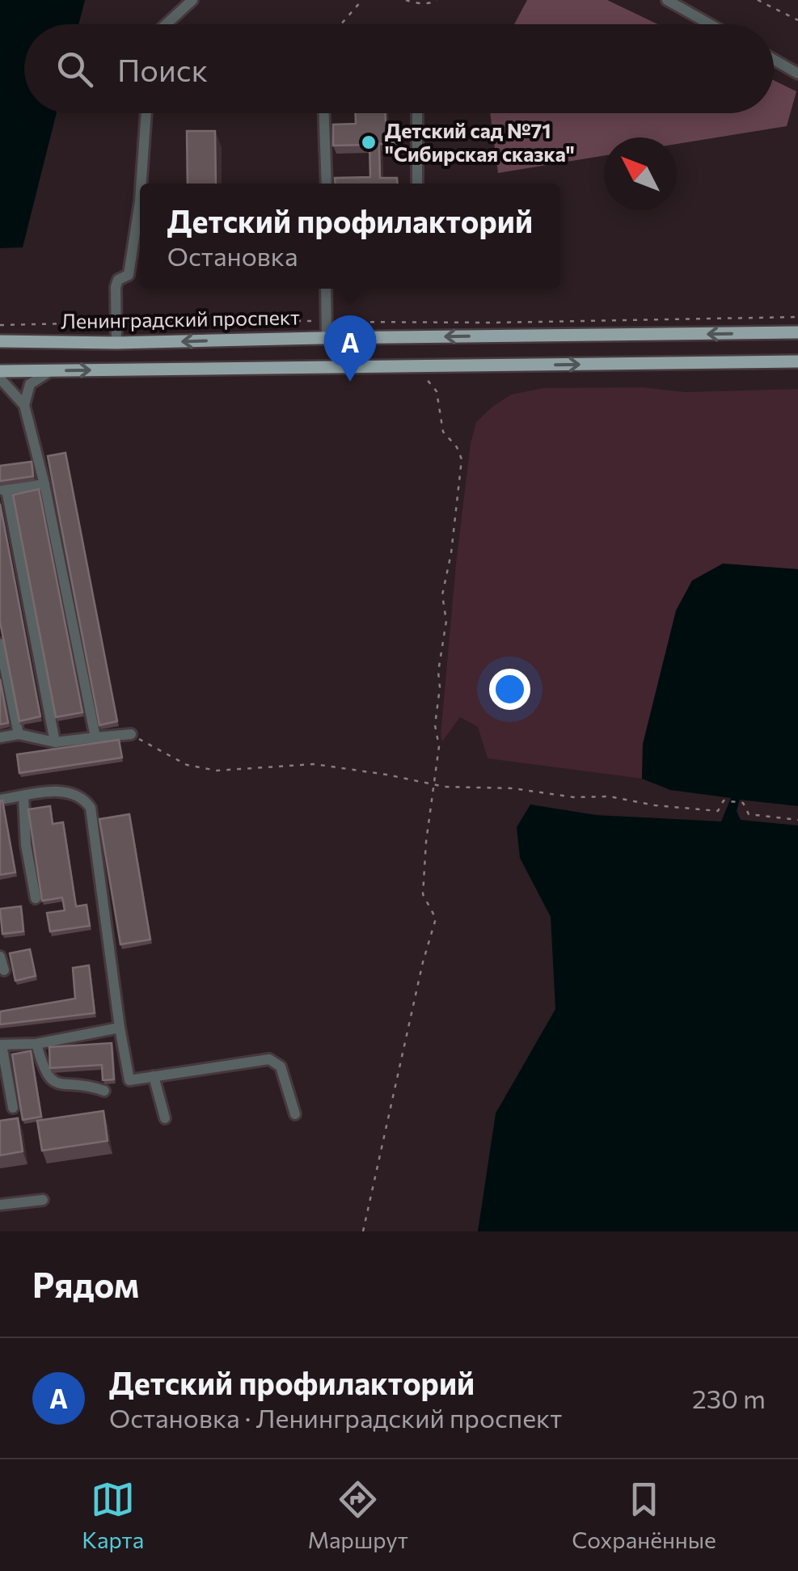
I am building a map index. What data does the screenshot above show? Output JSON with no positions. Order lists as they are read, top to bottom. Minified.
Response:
{"streets":{"main road":["Ленинградский проспект"]},"places":["Детский сад №71 \"Сибирская сказка\""],"north":"top left","page":{"search":"Поиск","popup":["Детский профилакторий","Остановка"],"pins":"A","heading":"Рядом","list":[{"mark":"A","name":"Детский профилакторий","note":"Остановка · Ленинградский проспект","value":"230 m"}],"nav":["Карта","Маршрут","Сохранённые"]}}
